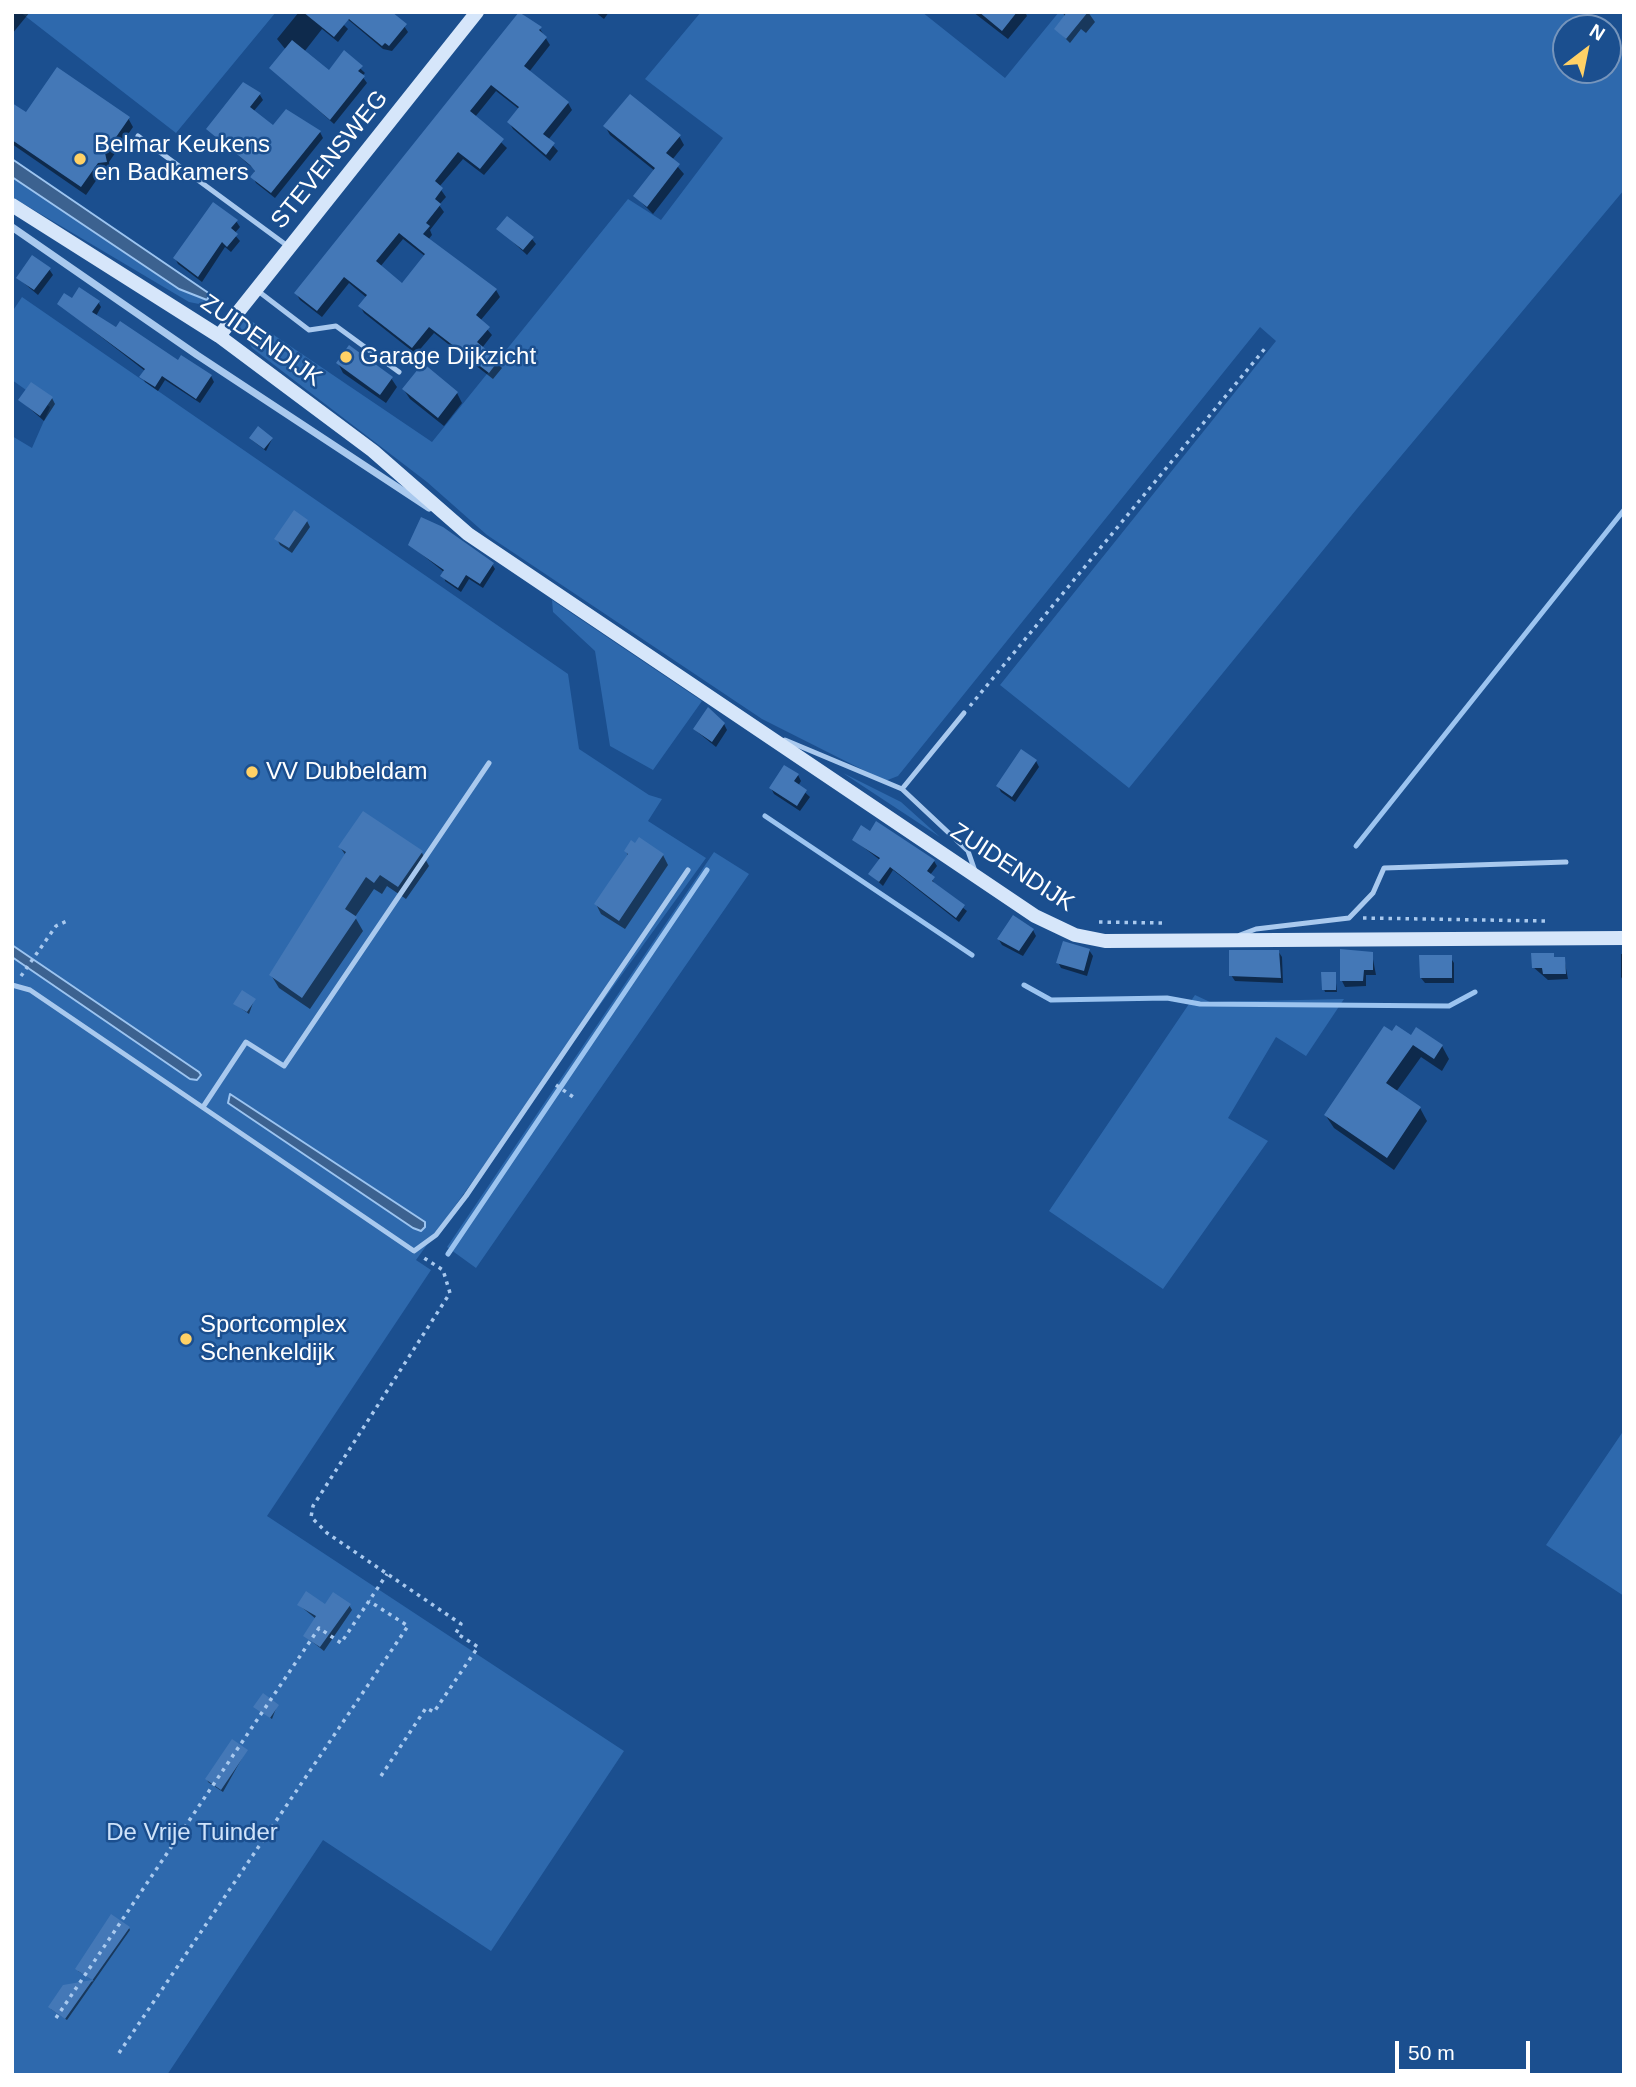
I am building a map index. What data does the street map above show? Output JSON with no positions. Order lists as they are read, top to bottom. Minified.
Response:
{"streets":{"street":["STEVENSWEG","ZUIDENDIJK"]},"crossings":[["STEVENSWEG","ZUIDENDIJK"]],"parks":["De Vrije Tuinder"],"places":["Belmar Keukens en Badkamers","Garage Dijkzicht","VV Dubbeldam","Sportcomplex Schenkeldijk"],"scale_bar":"50 m","north":"top right"}
